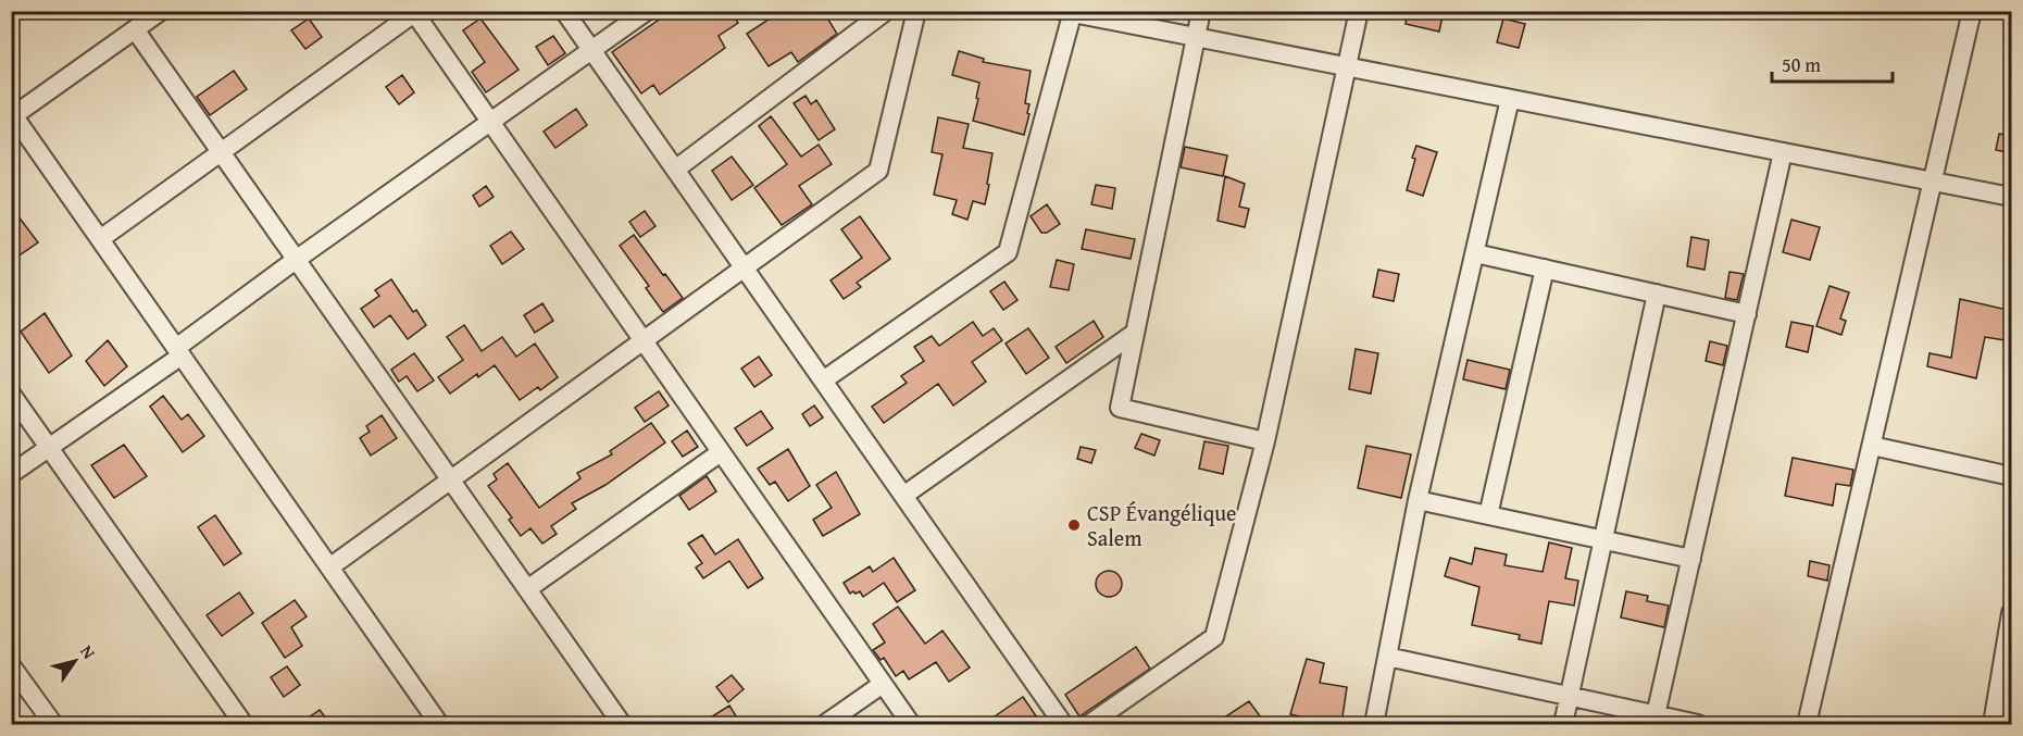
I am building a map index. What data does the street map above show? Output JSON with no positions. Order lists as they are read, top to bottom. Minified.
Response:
{"places":["CSP Évangélique Salem"],"scale_bar":"50 m","north":"top right"}
